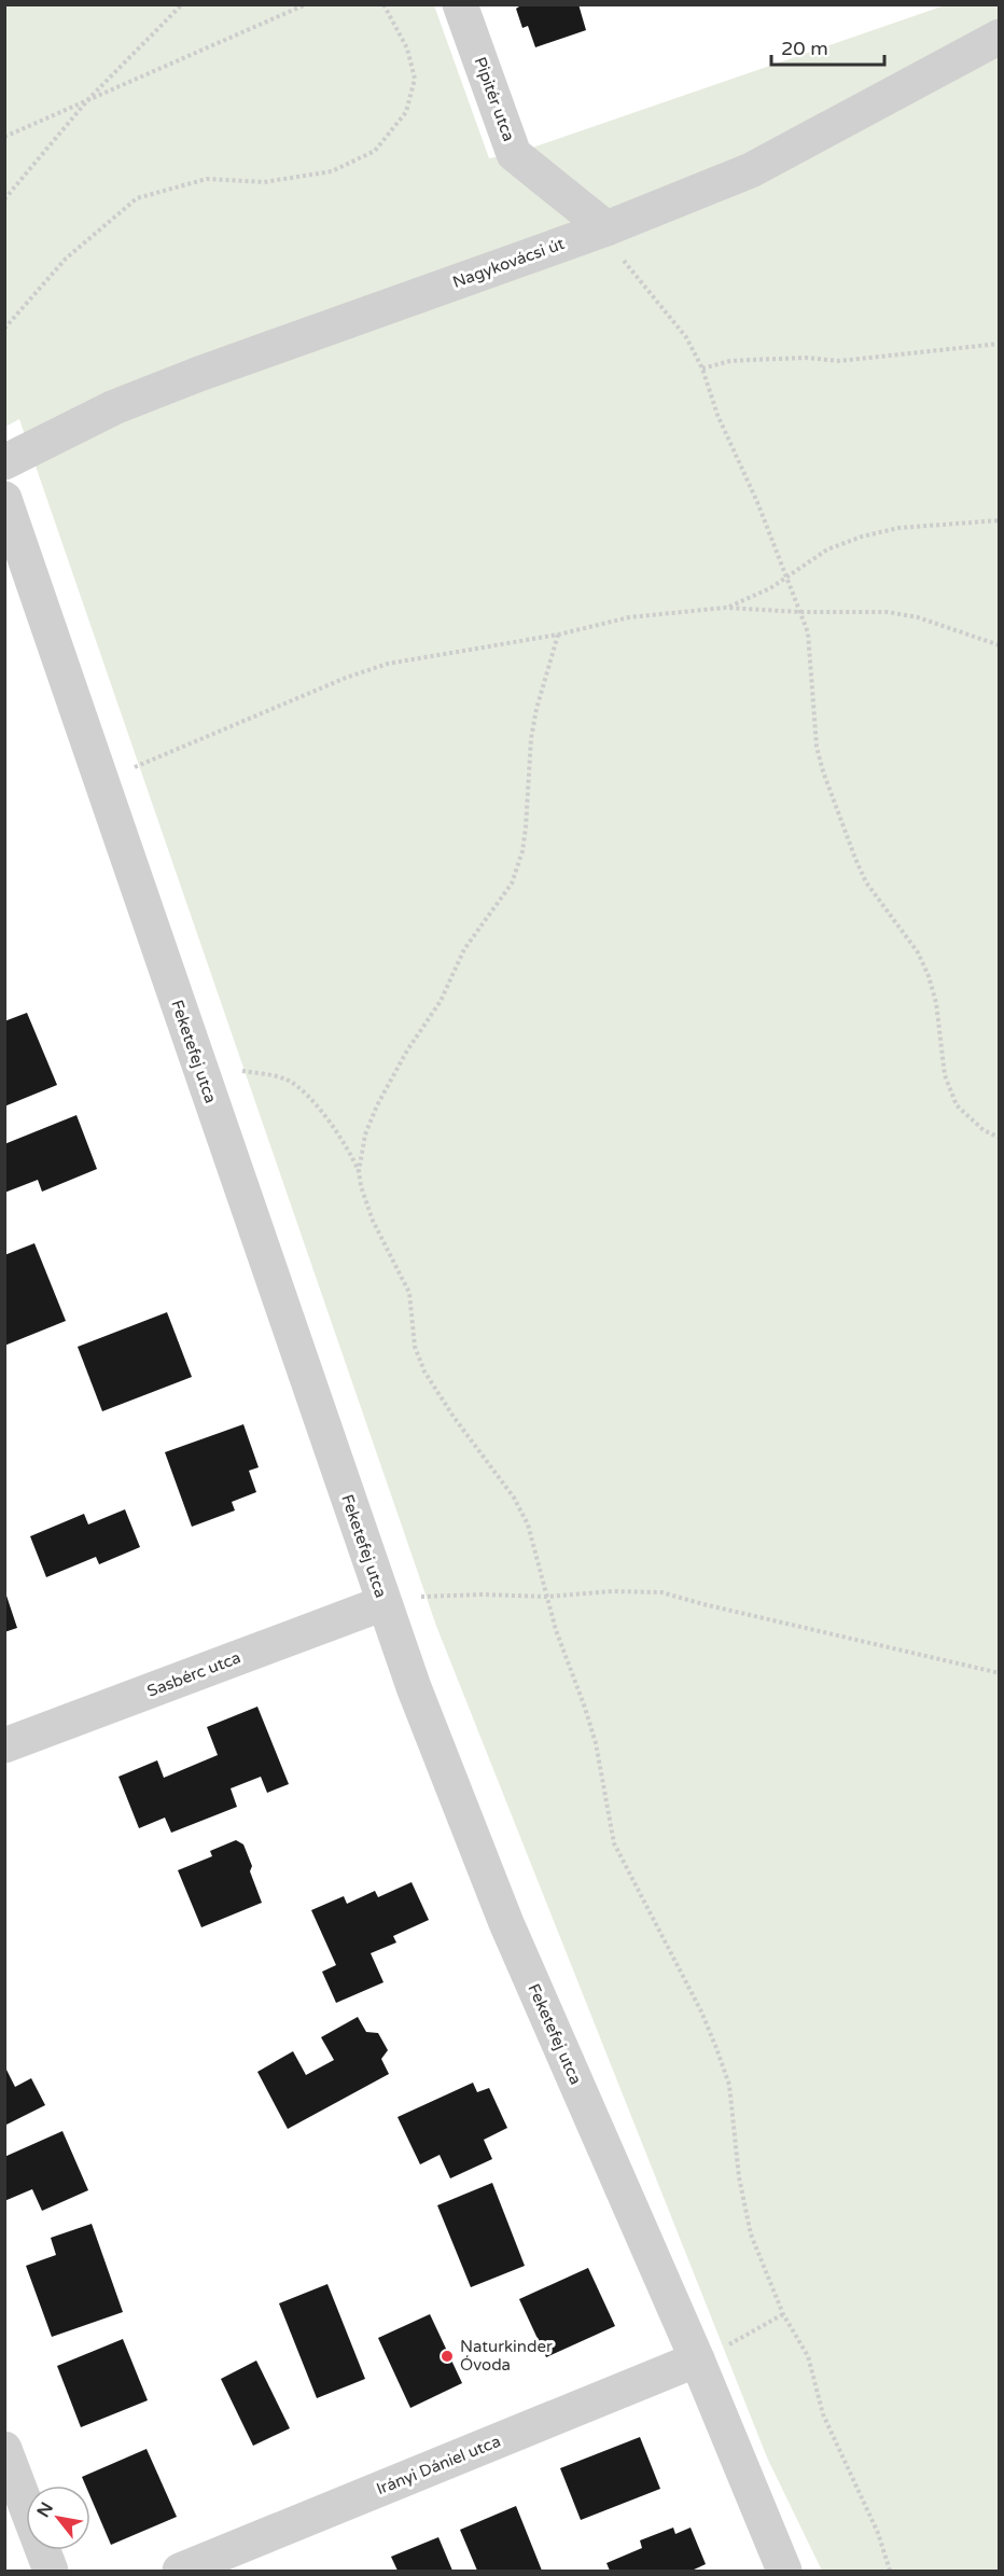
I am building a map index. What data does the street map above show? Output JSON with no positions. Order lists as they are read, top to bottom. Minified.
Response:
{"streets":{"street":["Pipitér utca","Nagykovácsi út","Feketefej utca","Sasbérc utca","Irányi Dániel utca"]},"crossings":[["Pipitér utca","Nagykovácsi út"],["Feketefej utca","Sasbérc utca"],["Feketefej utca","Irányi Dániel utca"]],"places":["Naturkinder Óvoda"],"scale_bar":"20 m","north":"top left"}
